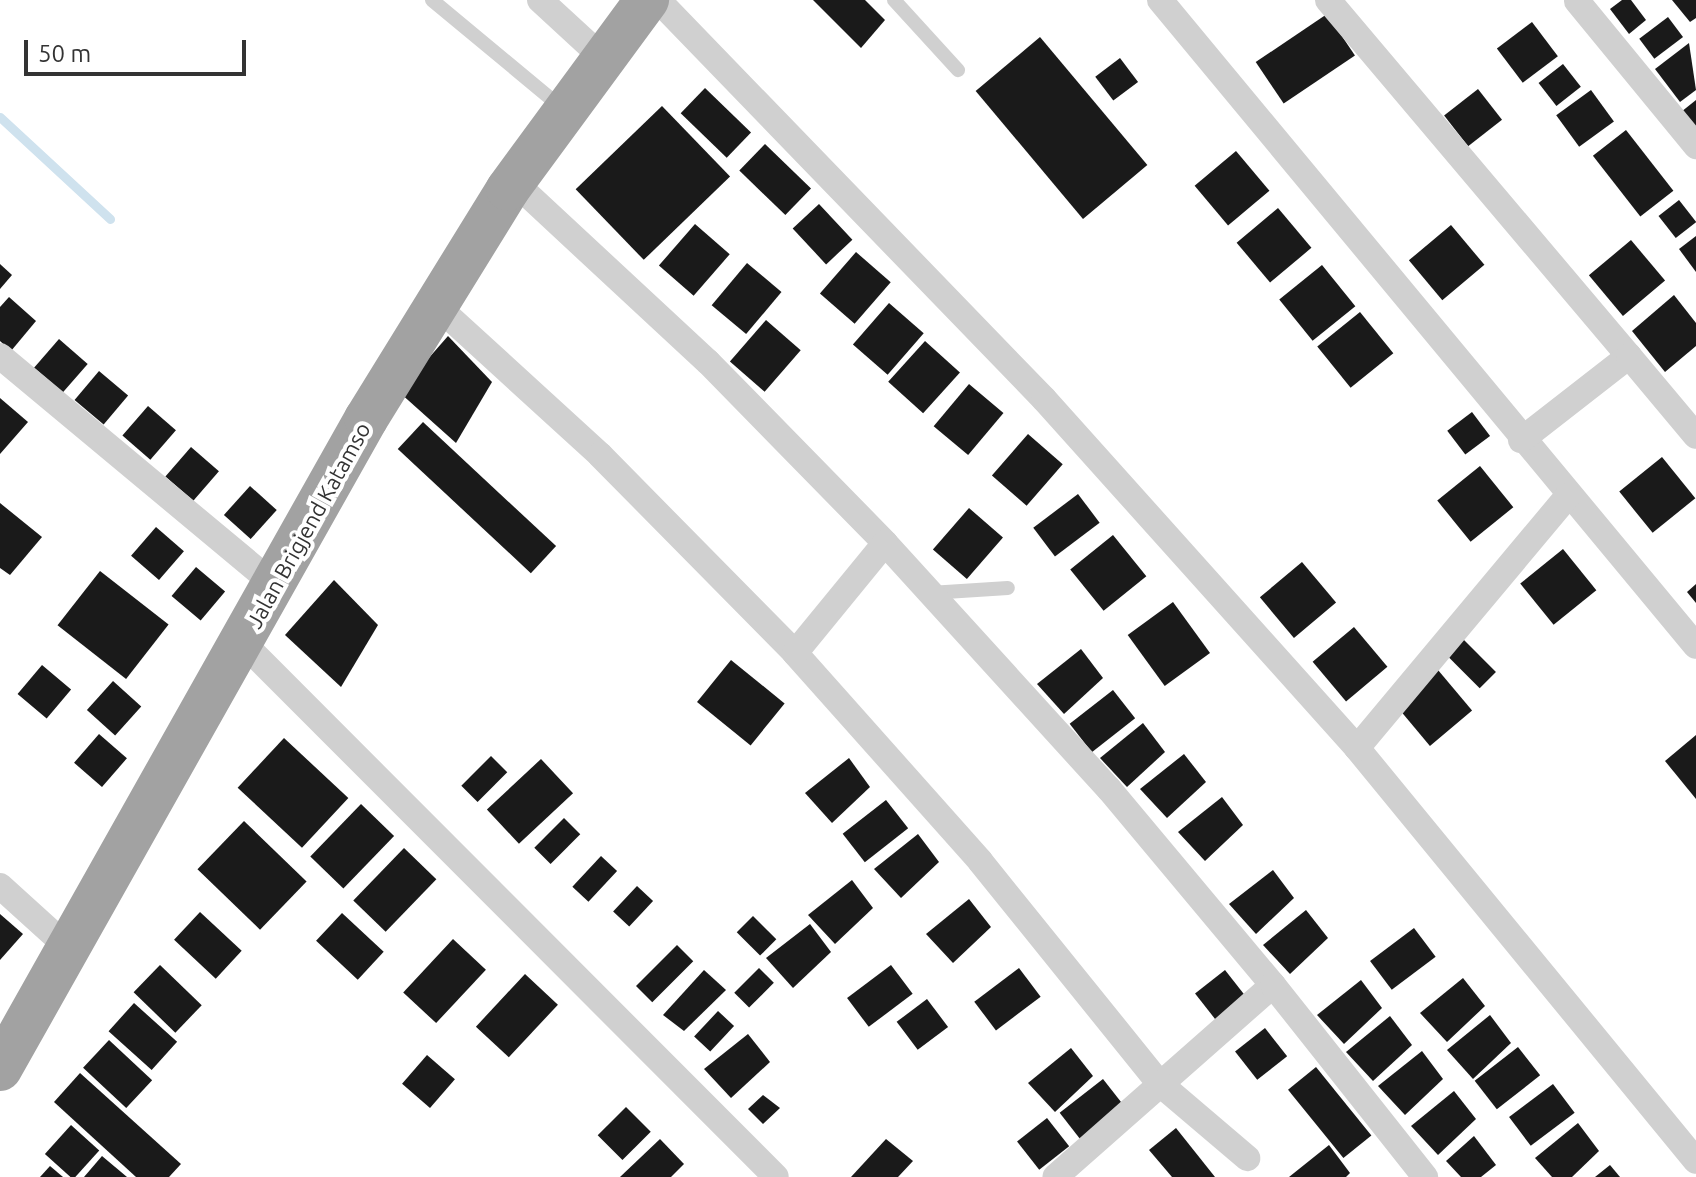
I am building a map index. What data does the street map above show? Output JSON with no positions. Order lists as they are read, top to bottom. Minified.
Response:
{"streets":{"highway":["Jalan Brigjend Katamso"]},"scale_bar":"50 m"}
